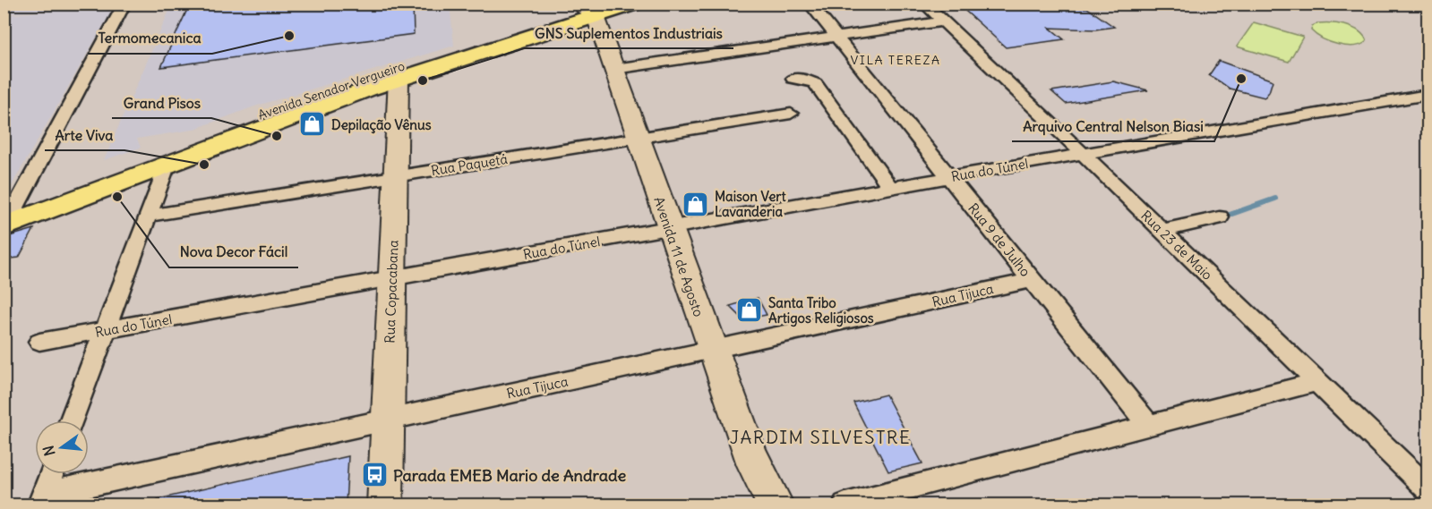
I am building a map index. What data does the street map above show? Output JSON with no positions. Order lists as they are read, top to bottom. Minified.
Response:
{"streets":{"main road":["Avenida Senador Vergueiro"],"street":["Rua Paquetá","Rua do Túnel","Rua 9 de Julho","Rua 23 de Maio","Avenida 11 de Agosto","Rua Copacabana","Rua Tijuca"]},"crossings":[["Avenida Senador Vergueiro","Avenida 11 de Agosto"],["Avenida Senador Vergueiro","Rua Copacabana"],["Rua Paquetá","Avenida 11 de Agosto"],["Rua Paquetá","Rua Copacabana"],["Rua do Túnel","Rua 9 de Julho"],["Rua do Túnel","Rua 23 de Maio"],["Rua do Túnel","Avenida 11 de Agosto"],["Rua do Túnel","Rua Copacabana"],["Rua 9 de Julho","Rua Tijuca"],["Avenida 11 de Agosto","Rua Tijuca"],["Rua Copacabana","Rua Tijuca"]],"districts":["VILA TEREZA","JARDIM SILVESTRE"],"places":{"other":["Termomecanica","Arquivo Central Nelson Biasi","GNS Suplementos Industriais","Grand Pisos","Arte Viva","Nova Decor Fácil"],"shop":["Depilação Vênus","Maison Vert Lavanderia","Santa Tribo Artigos Religiosos"],"bus stop":["Parada EMEB Mario de Andrade"]},"north":"left"}
